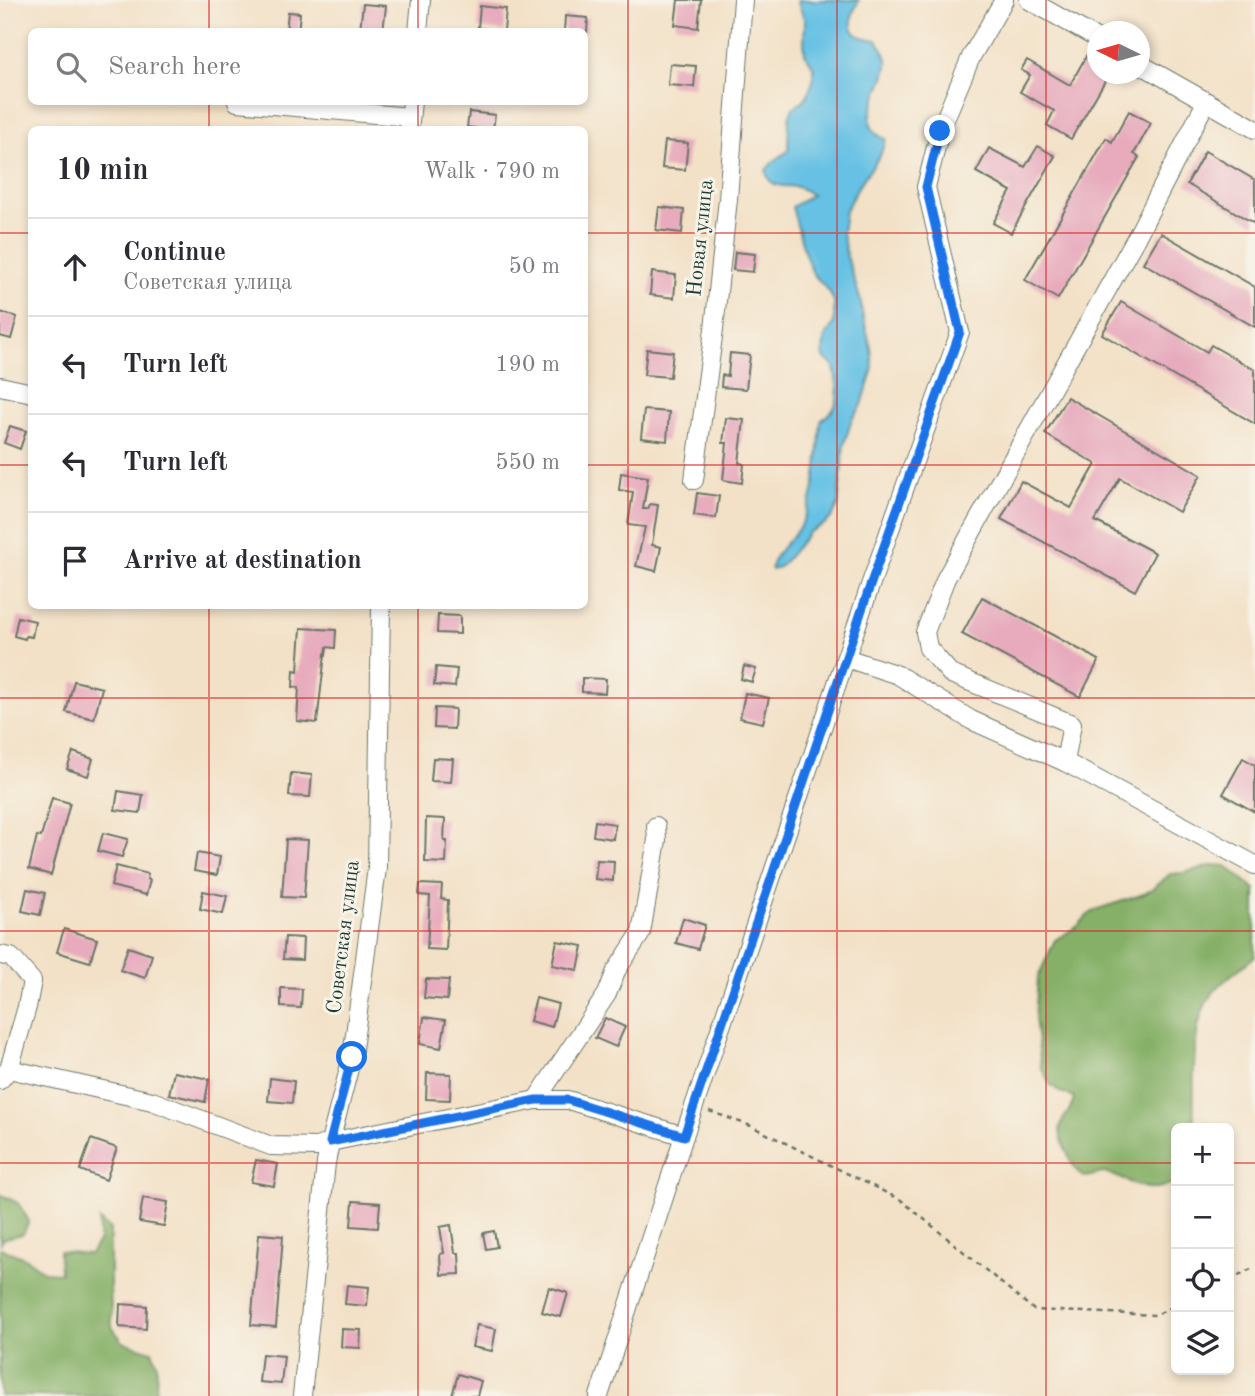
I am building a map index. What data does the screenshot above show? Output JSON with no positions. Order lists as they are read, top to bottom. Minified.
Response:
{"streets":{"street":["Новая улица","Советская улица"]},"north":"left","page":{"search":"Search here","heading":["10 min","Walk · 790 m"],"list":[["Continue","Советская улица","50 m"],["Turn left","190 m"],["Turn left","550 m"],"Arrive at destination"],"map_buttons":["+","−"]}}
